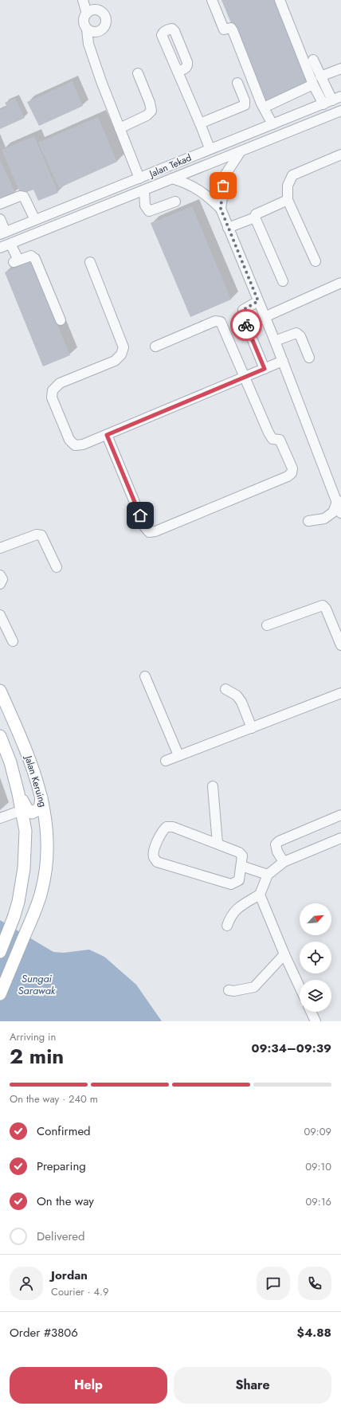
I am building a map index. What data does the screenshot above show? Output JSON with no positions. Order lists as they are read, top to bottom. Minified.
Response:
{"streets":{"main road":["Jalan Keruing"],"street":["Jalan Tekad"]},"water":["Sungai Sarawak"],"north":"top right","page":{"heading":["2 min","Arriving in","09:34–09:39"],"panel":["Jordan","Courier · 4.9","Order #3806","$4.88"],"bar":"On the way · 240 m","list":[["Confirmed","09:09"],["Preparing","09:10"],["On the way","09:16"],"Delivered"],"buttons":["Help","Share"]}}
